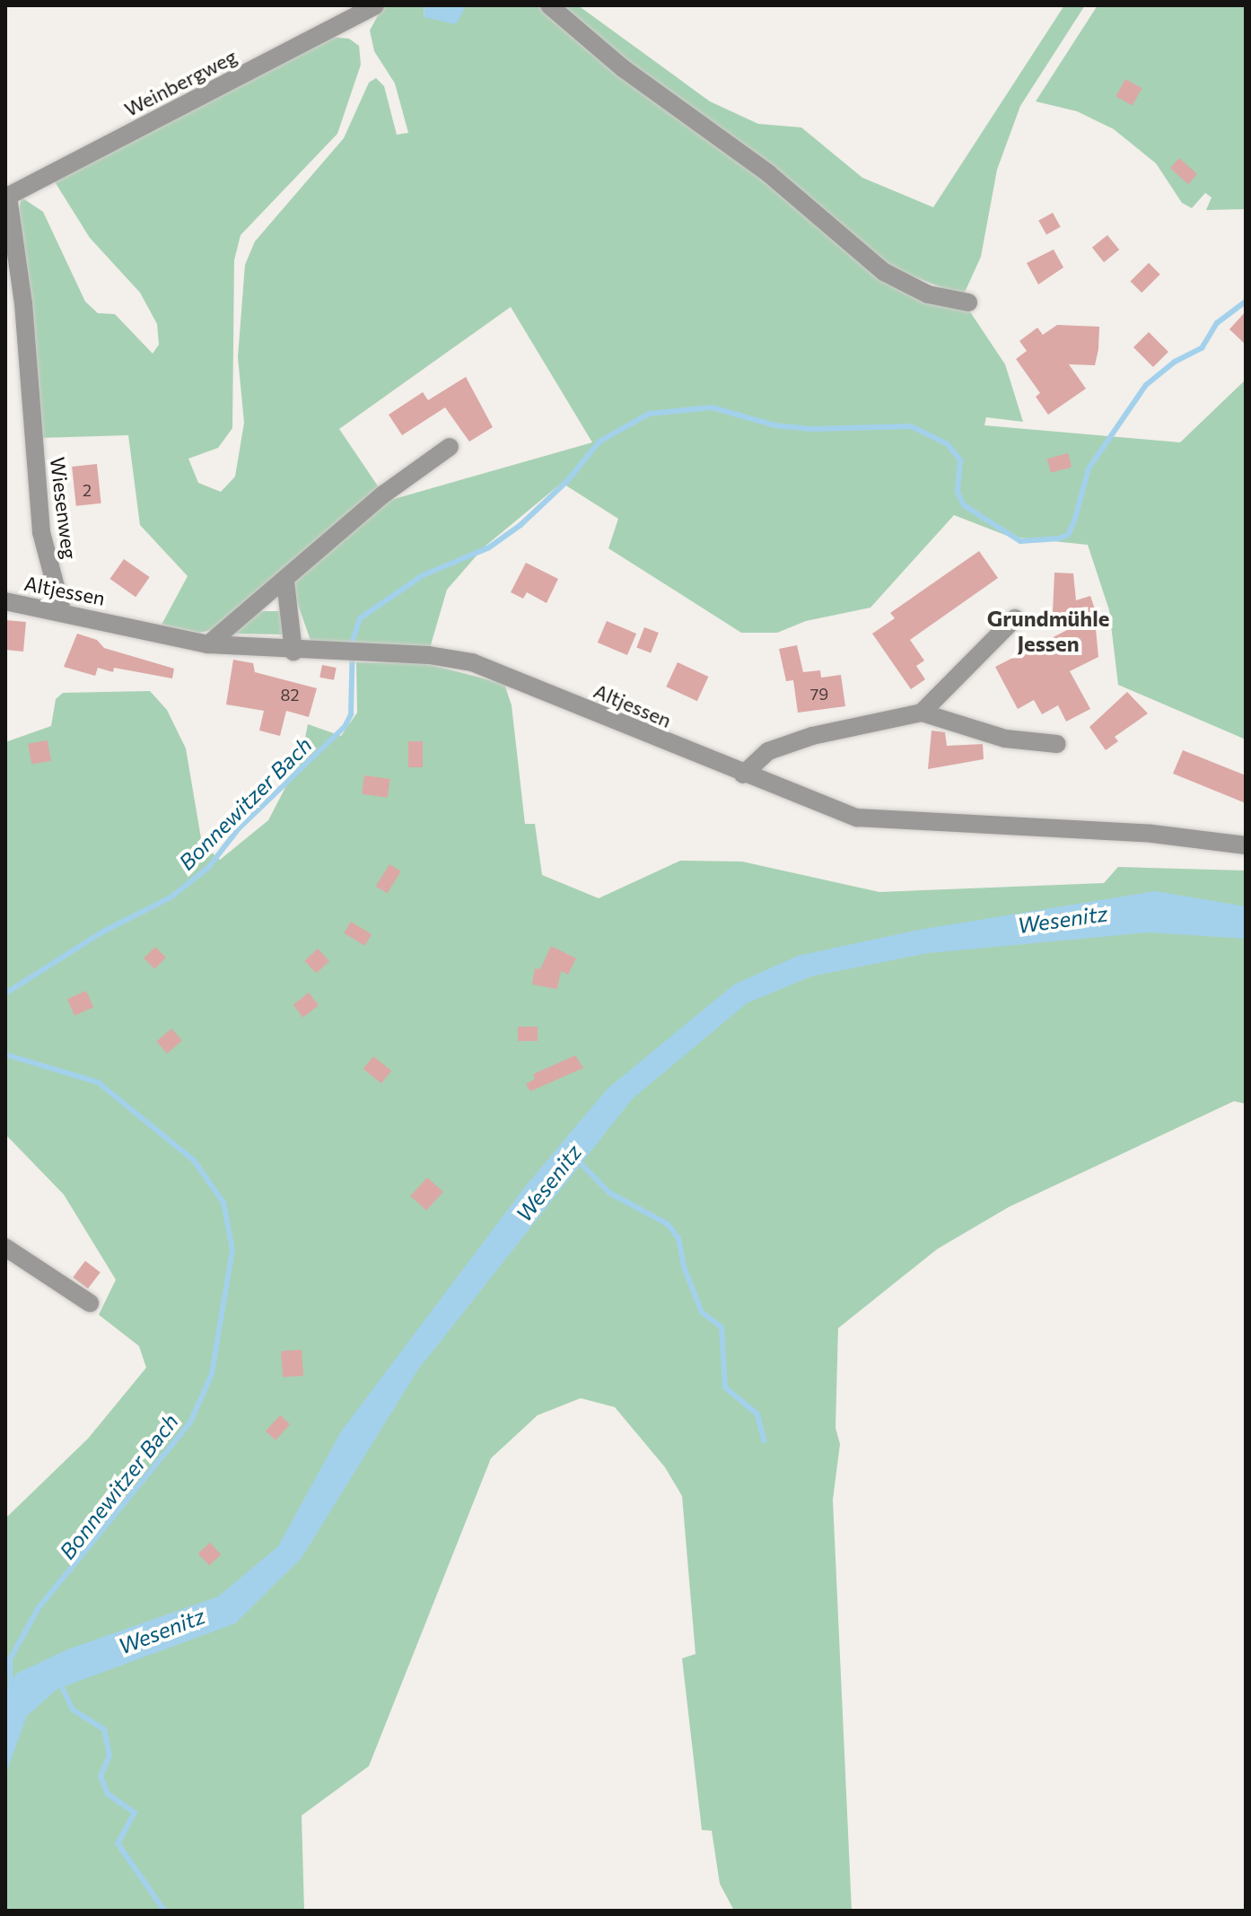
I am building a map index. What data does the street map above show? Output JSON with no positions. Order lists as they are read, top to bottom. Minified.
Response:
{"streets":{"street":["Weinbergweg","Wiesenweg","Altjessen"]},"crossings":[["Weinbergweg","Wiesenweg"],["Wiesenweg","Altjessen"]],"districts":["Grundmühle Jessen"],"water":["Bonnewitzer Bach","Wesenitz"],"house_numbers":["2","79","82"]}
